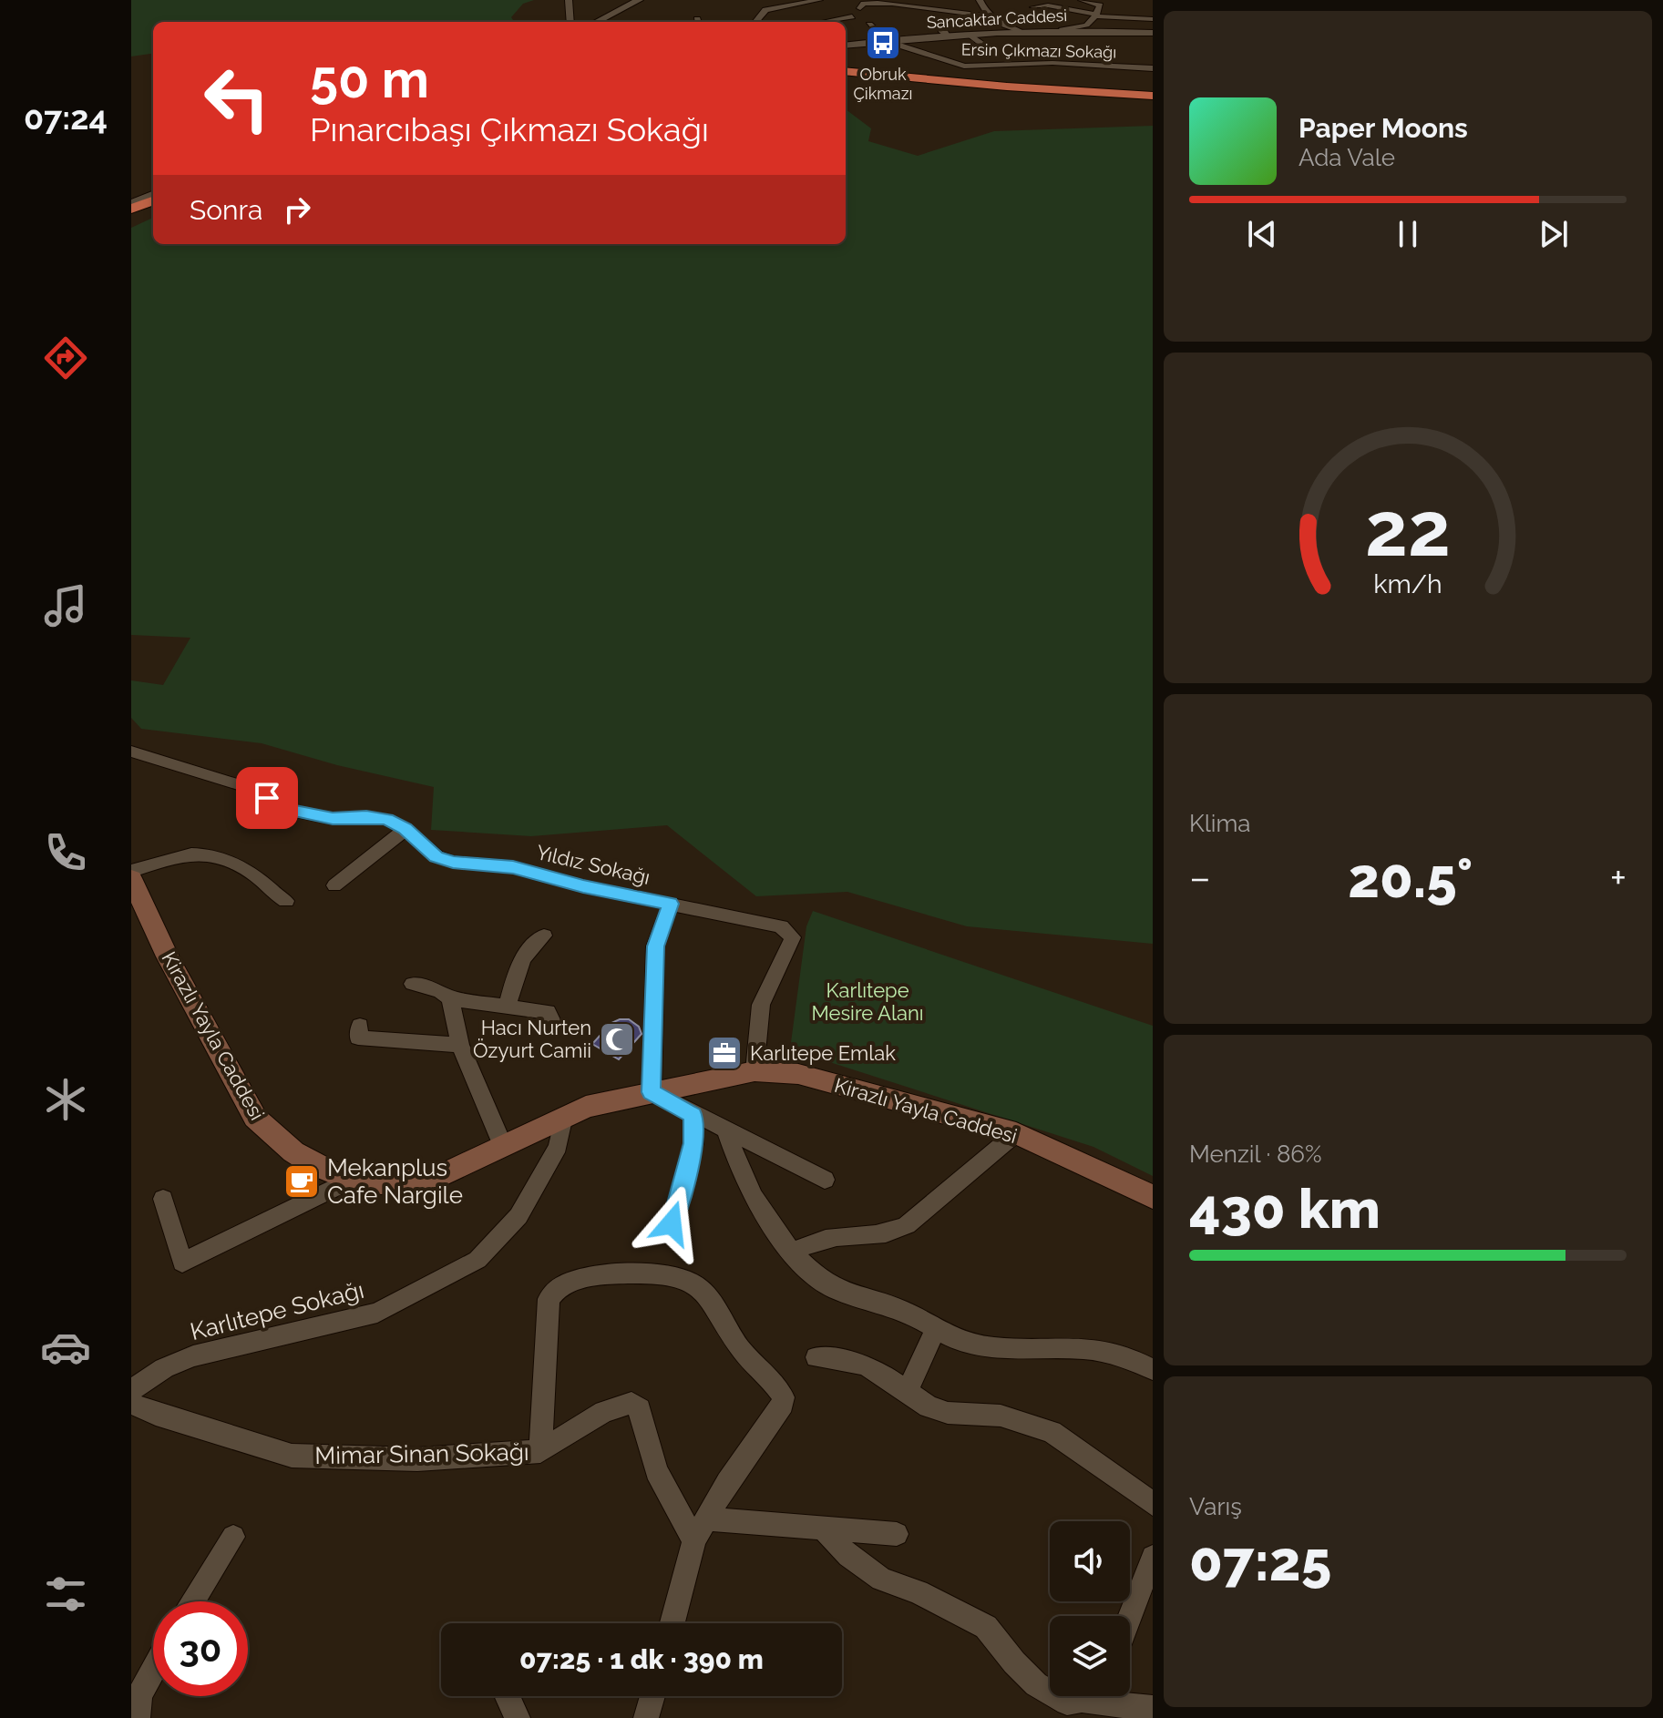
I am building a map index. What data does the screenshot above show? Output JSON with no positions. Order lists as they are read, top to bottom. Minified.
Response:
{"streets":{"main road":["Kirazlı Yayla Caddesi"],"street":["Sancaktar Caddesi","Ersin Çıkmazı Sokağı","Yıldız Sokağı","Karlıtepe Sokağı","Mimar Sinan Sokağı"]},"crossings":[["Sancaktar Caddesi","Ersin Çıkmazı Sokağı"],["Yıldız Sokağı","Kirazlı Yayla Caddesi"],["Kirazlı Yayla Caddesi","Karlıtepe Sokağı"]],"parks":["Karlıtepe Mesire Alanı"],"places":{"bus stop":["Obruk Çikmazı"],"mosque":["Hacı Nurten Özyurt Camii"],"office":["Karlıtepe Emlak"],"cafe":["Mekanplus Cafe Nargile"]},"page":{"tabs":"07:24","turn":["50 m","Pınarcıbaşı Çıkmazı Sokağı"],"song":["Paper Moons","Ada Vale"],"then":"Sonra","tile":["Klima",["Menzil · 86%","430 km"],["Varış","07:25"]],"heat":["−","20.5°","+"],"limit":"30","trip":"07:25 · 1 dk · 390 m","gauge":["22","km/h"]}}
